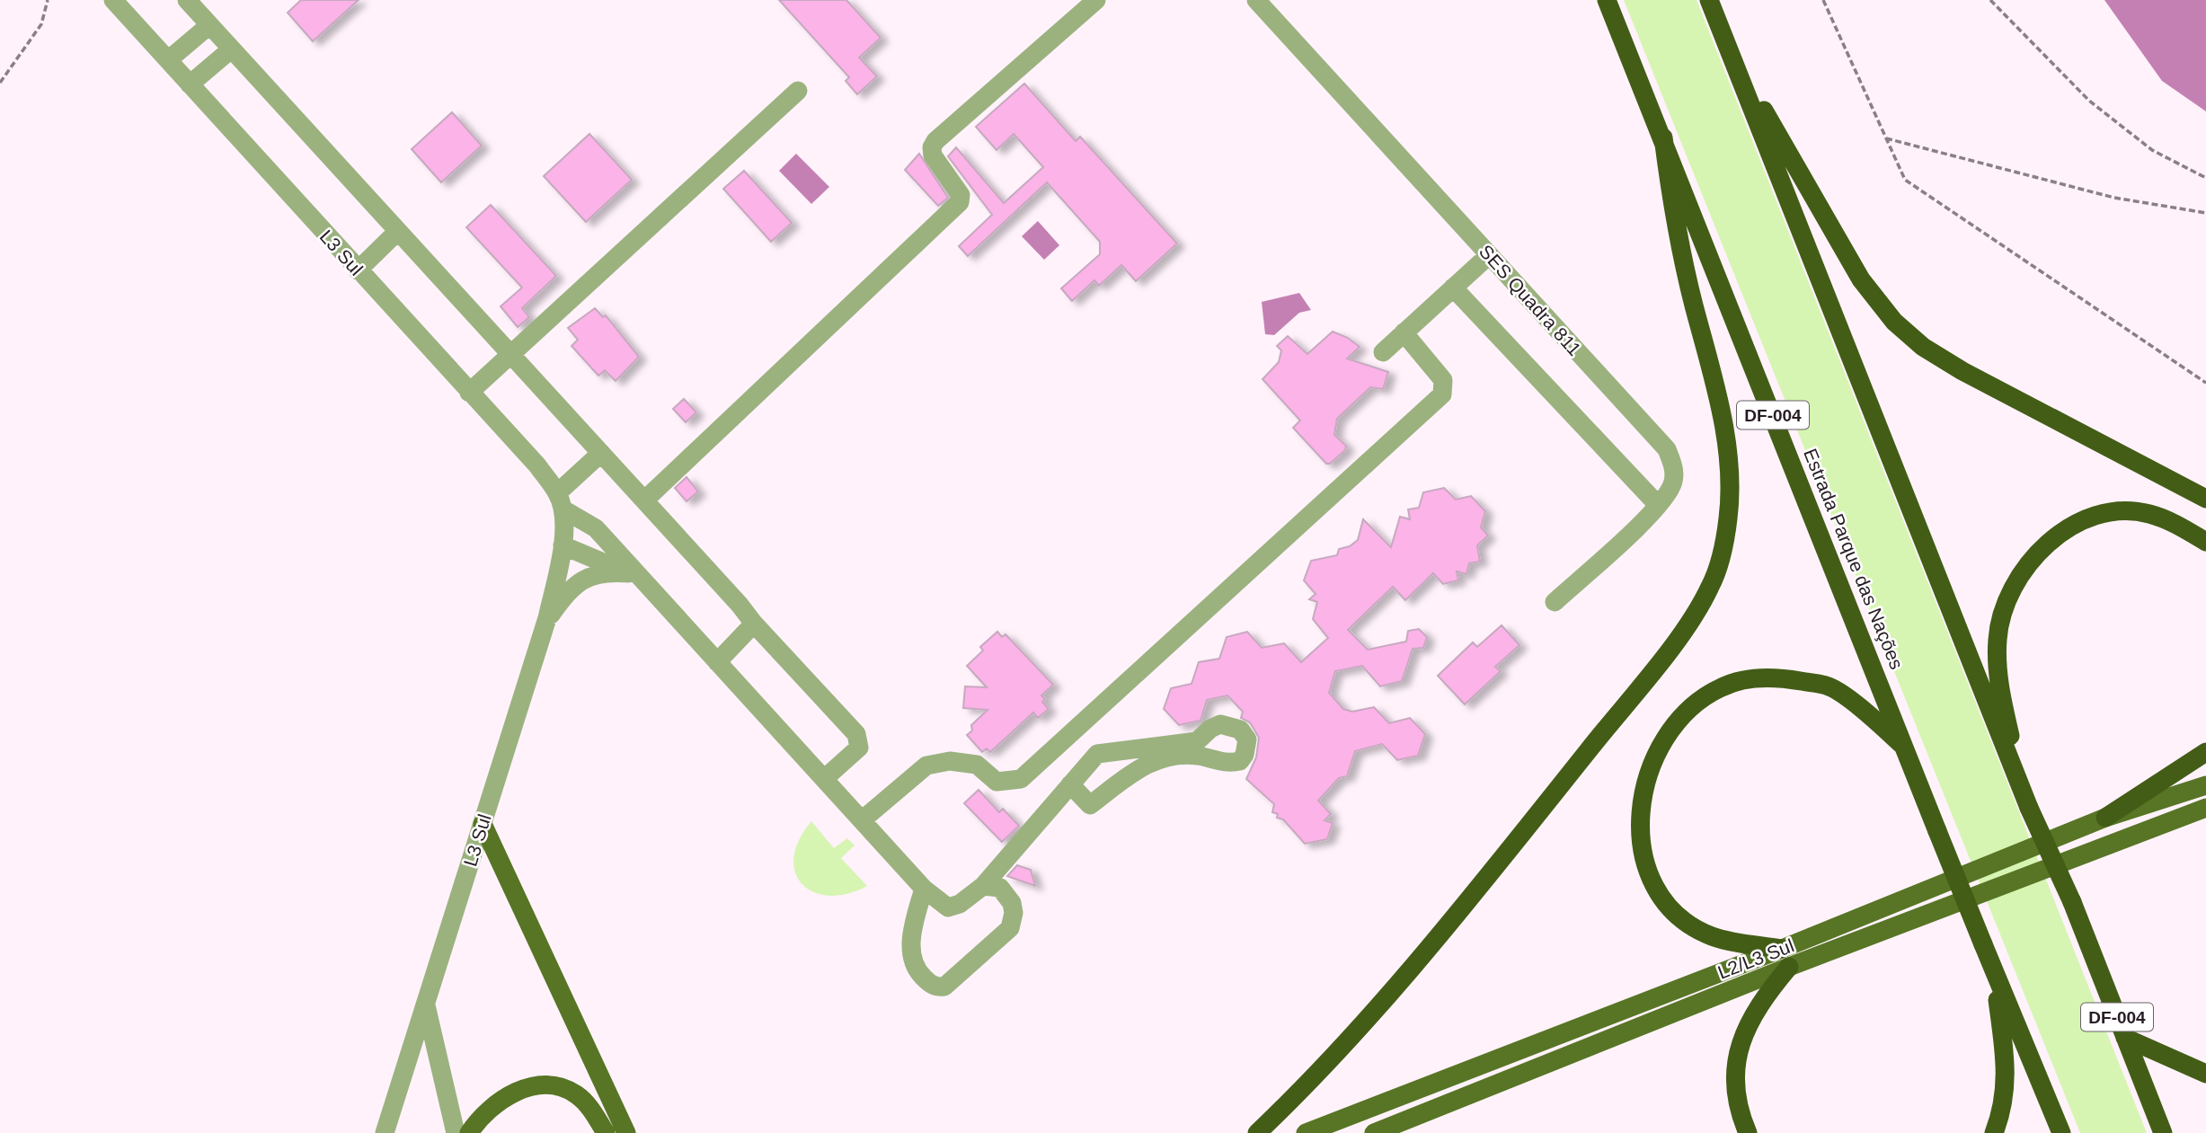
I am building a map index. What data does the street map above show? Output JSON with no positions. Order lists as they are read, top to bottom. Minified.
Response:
{"streets":{"highway":["DF-004","Estrada Parque das Nações"],"main road":["L2/L3 Sul"],"street":["L3 Sul","SES Quadra 811"]}}
